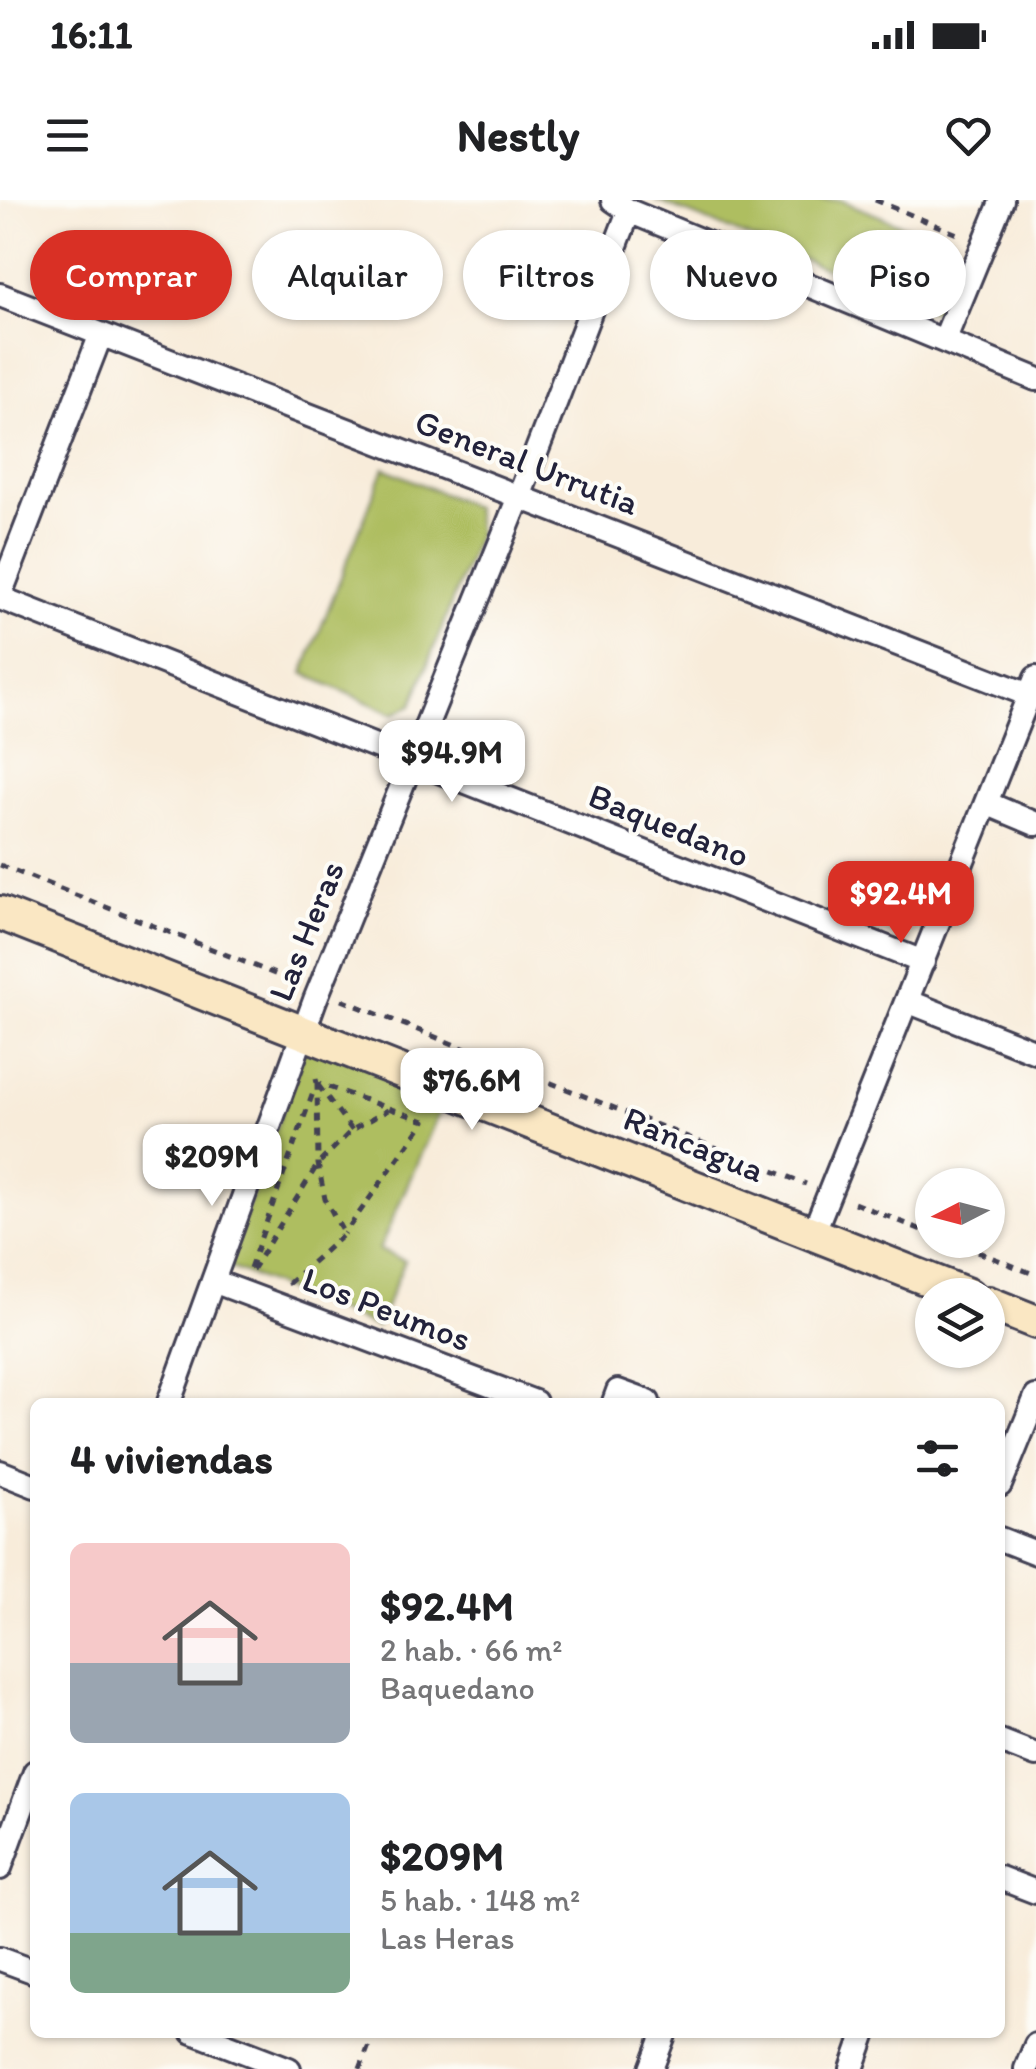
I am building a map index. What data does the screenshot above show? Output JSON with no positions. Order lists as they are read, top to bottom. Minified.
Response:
{"streets":{"main road":["Rancagua"],"street":["General Urrutia","Baquedano","Las Heras","Los Peumos"]},"crossings":[["General Urrutia","Las Heras"],["Baquedano","Las Heras"],["Las Heras","Rancagua"],["Las Heras","Los Peumos"]],"north":"left","page":{"status":"16:11","header":"Nestly","chip":["Comprar","Alquilar","Filtros","Nuevo","Piso"],"price":["$94.9M","$92.4M","$76.6M","$209M"],"heading":"4 viviendas","list":[{"name":"$92.4M","note":"2 hab. · 66 m² · Baquedano"},{"name":"$209M","note":"5 hab. · 148 m² · Las Heras"}]}}
